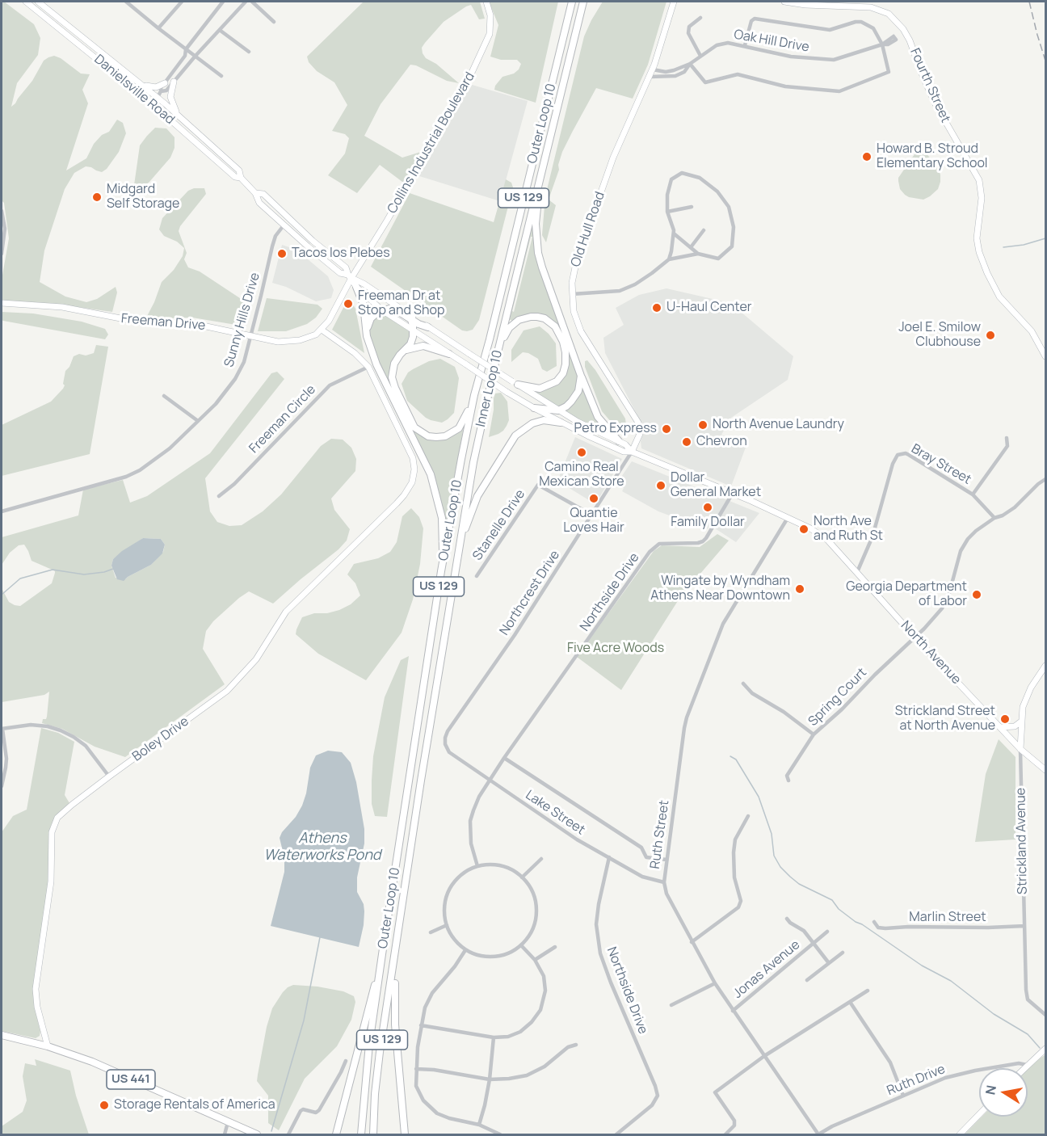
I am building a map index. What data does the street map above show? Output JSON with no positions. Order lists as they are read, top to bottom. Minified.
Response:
{"streets":{"highway":["Outer Loop 10","US 129","Inner Loop 10","US 441"],"main road":["Fourth Street","Danielsville Road","Collins Industrial Boulevard","Old Hull Road","Freeman Drive","North Avenue","Boley Drive","Strickland Avenue"],"street":["Oak Hill Drive","Sunny Hills Drive","Freeman Circle","Bray Street","Stanelle Drive","Northside Drive","Northcrest Drive","Spring Court","Lake Street","Ruth Street","Marlin Street","Jonas Avenue","Ruth Drive"]},"crossings":[["Oak Hill Drive","Old Hull Road"],["Danielsville Road","Collins Industrial Boulevard"],["Danielsville Road","Sunny Hills Drive"],["Danielsville Road","North Avenue"],["US 129","Inner Loop 10"],["Old Hull Road","Northcrest Drive"],["Old Hull Road","North Avenue"],["Sunny Hills Drive","Freeman Drive"],["Freeman Circle","Boley Drive"],["Bray Street","North Avenue"],["Bray Street","Spring Court"],["Stanelle Drive","Northcrest Drive"],["Northside Drive","North Avenue"],["Northside Drive","Lake Street"],["Northcrest Drive","North Avenue"],["Northcrest Drive","Lake Street"],["North Avenue","Spring Court"],["North Avenue","Ruth Street"],["North Avenue","Strickland Avenue"],["Boley Drive","US 441"],["Lake Street","Ruth Street"],["Ruth Street","Jonas Avenue"],["Ruth Street","Ruth Drive"],["Strickland Avenue","Marlin Street"]],"water":["Athens Waterworks Pond"],"parks":["Five Acre Woods"],"places":["Howard B. Stroud Elementary School","Midgard Self Storage","Tacos los Plebes","Freeman Dr at Stop and Shop","U-Haul Center","Joel E. Smilow Clubhouse","North Avenue Laundry","Petro Express","Chevron","Camino Real Mexican Store","Dollar General Market","Quantie Loves Hair","Family Dollar","North Ave and Ruth St","Wingate by Wyndham Athens Near Downtown","Georgia Department of Labor","Strickland Street at North Avenue","Storage Rentals of America"],"north":"left"}
